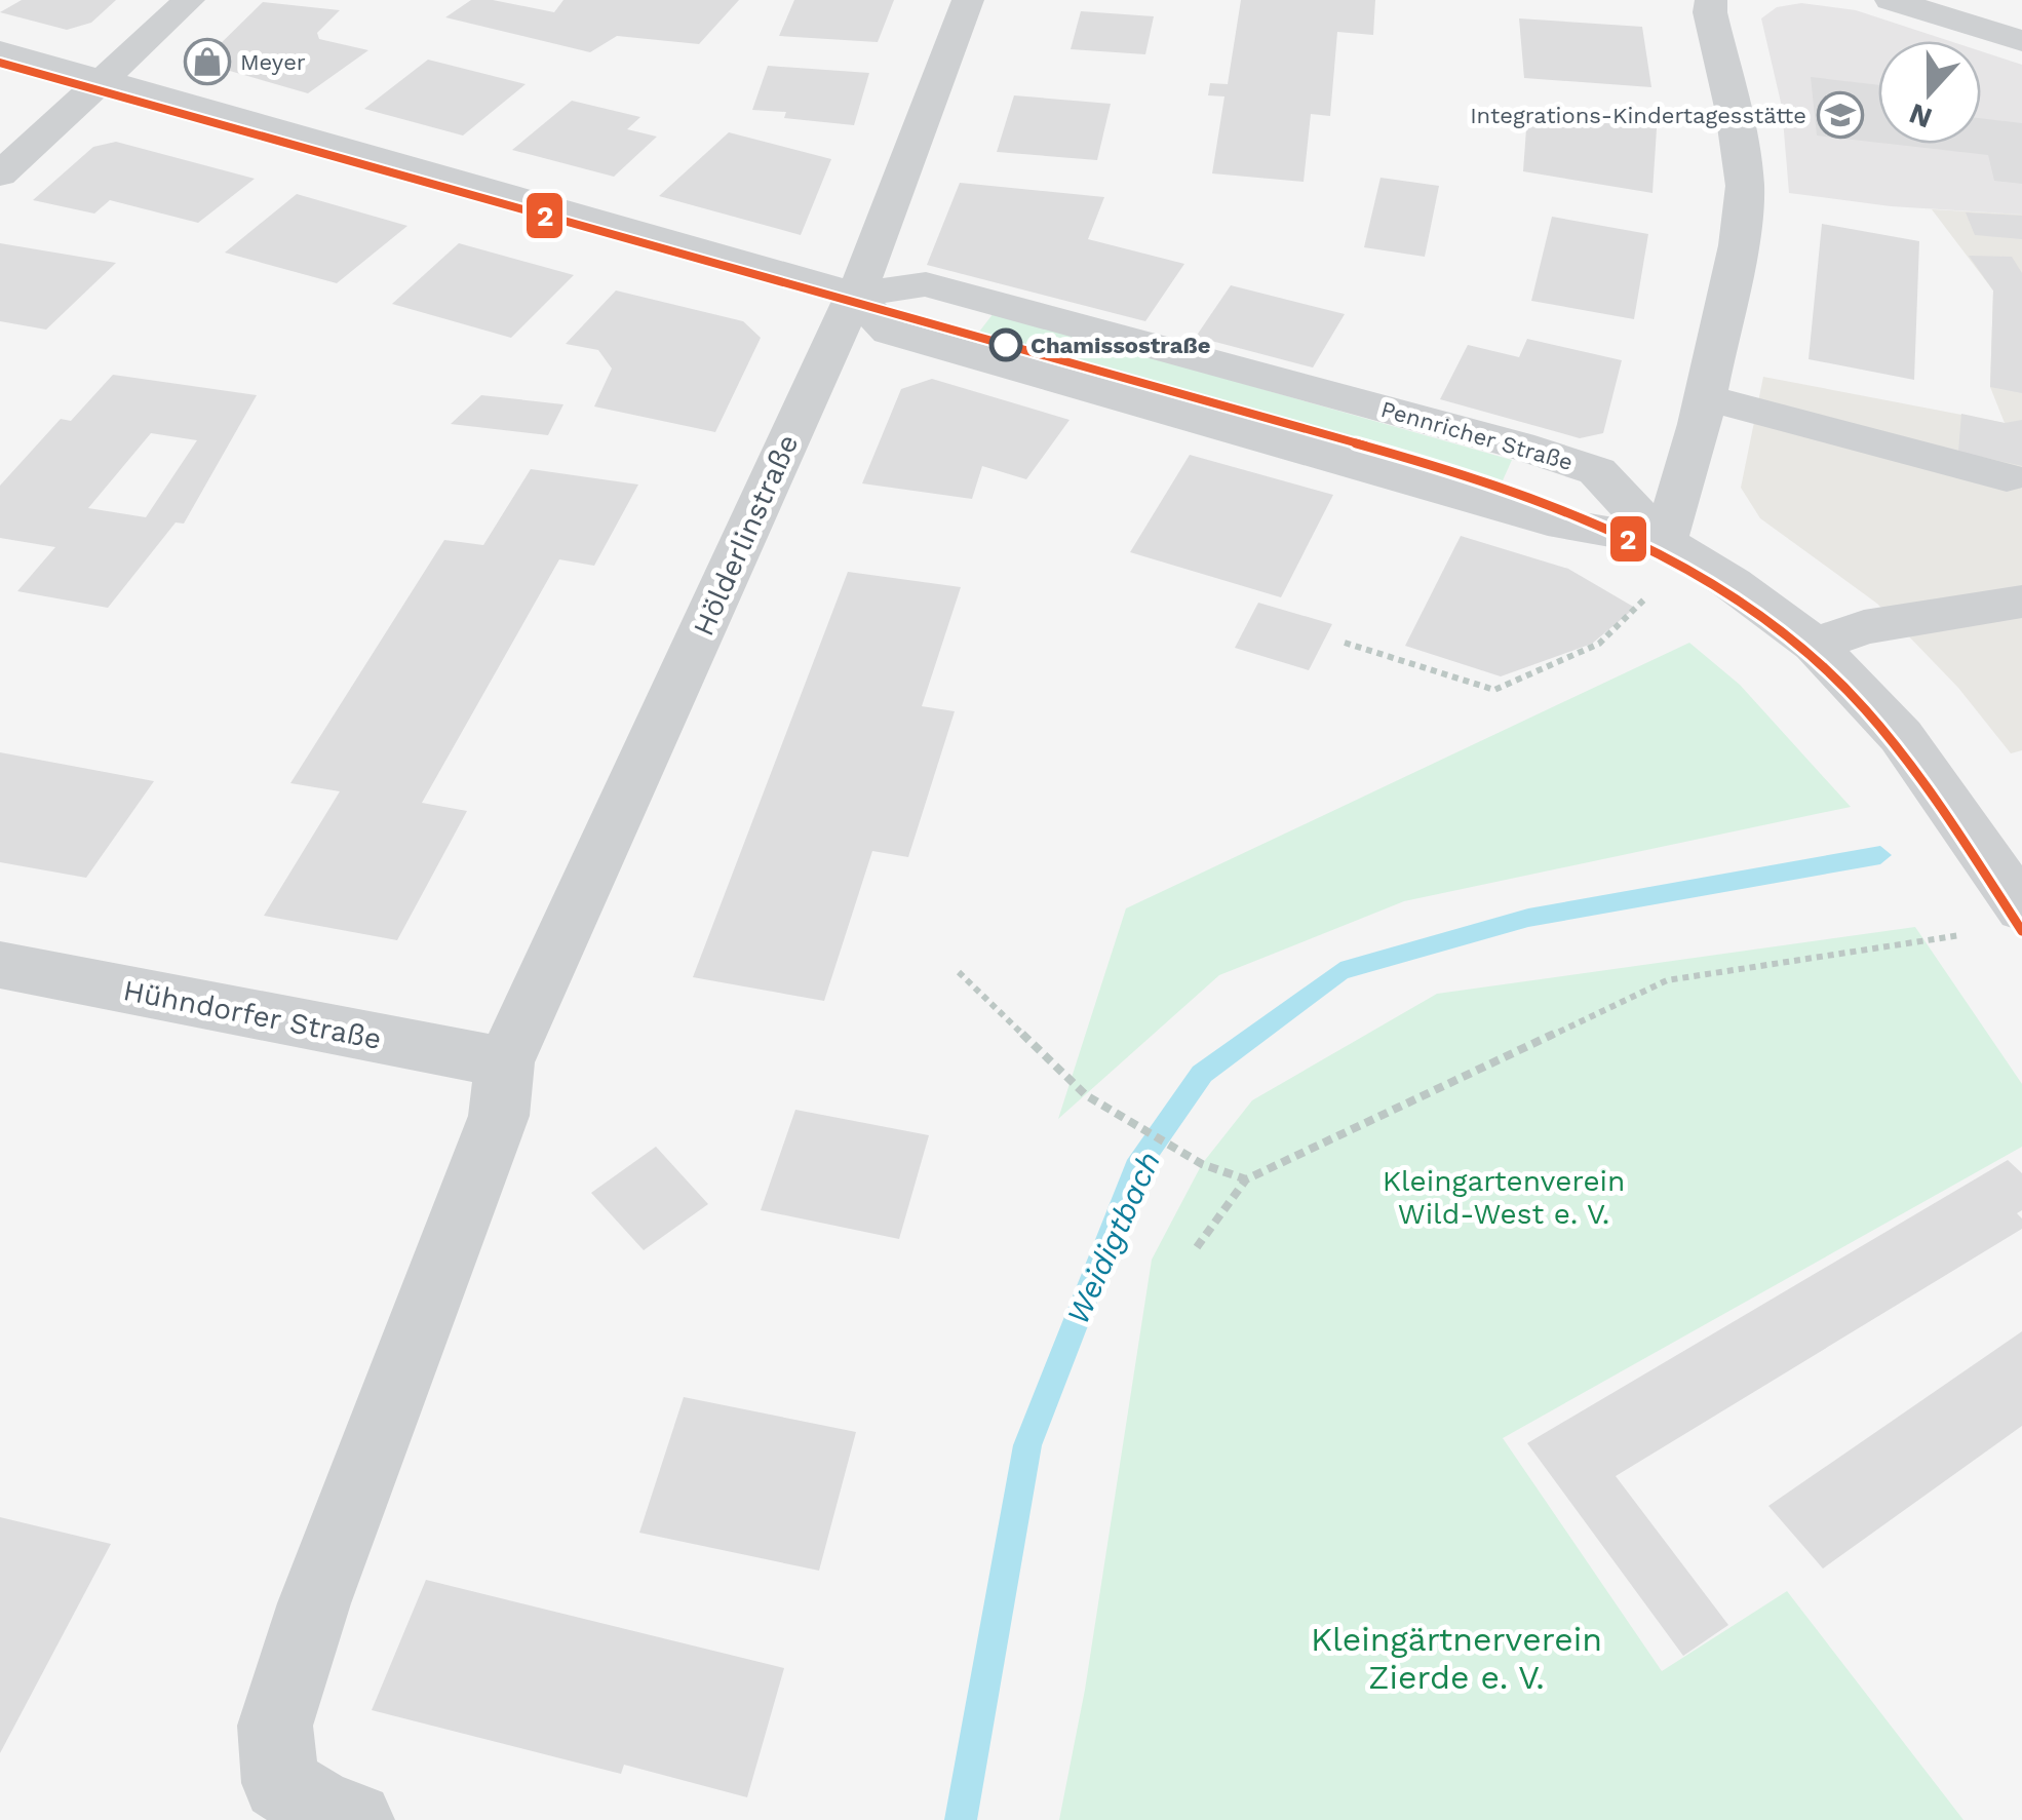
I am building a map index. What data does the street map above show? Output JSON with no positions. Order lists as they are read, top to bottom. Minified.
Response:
{"streets":{"street":["Pennricher Straße","Hölderlinstraße","Hühndorfer Straße"]},"crossings":[["Pennricher Straße","Hölderlinstraße"],["Hölderlinstraße","Hühndorfer Straße"]],"water":["Weidigtbach"],"parks":["Kleingartenverein Wild-West e. V.","Kleingärtnerverein Zierde e. V."],"places":{"shop":["Meyer"],"school or university":["Integrations-Kindertagesstätte"],"other":["Chamissostraße"]},"lines":["transit line 2"],"north":"bottom"}
